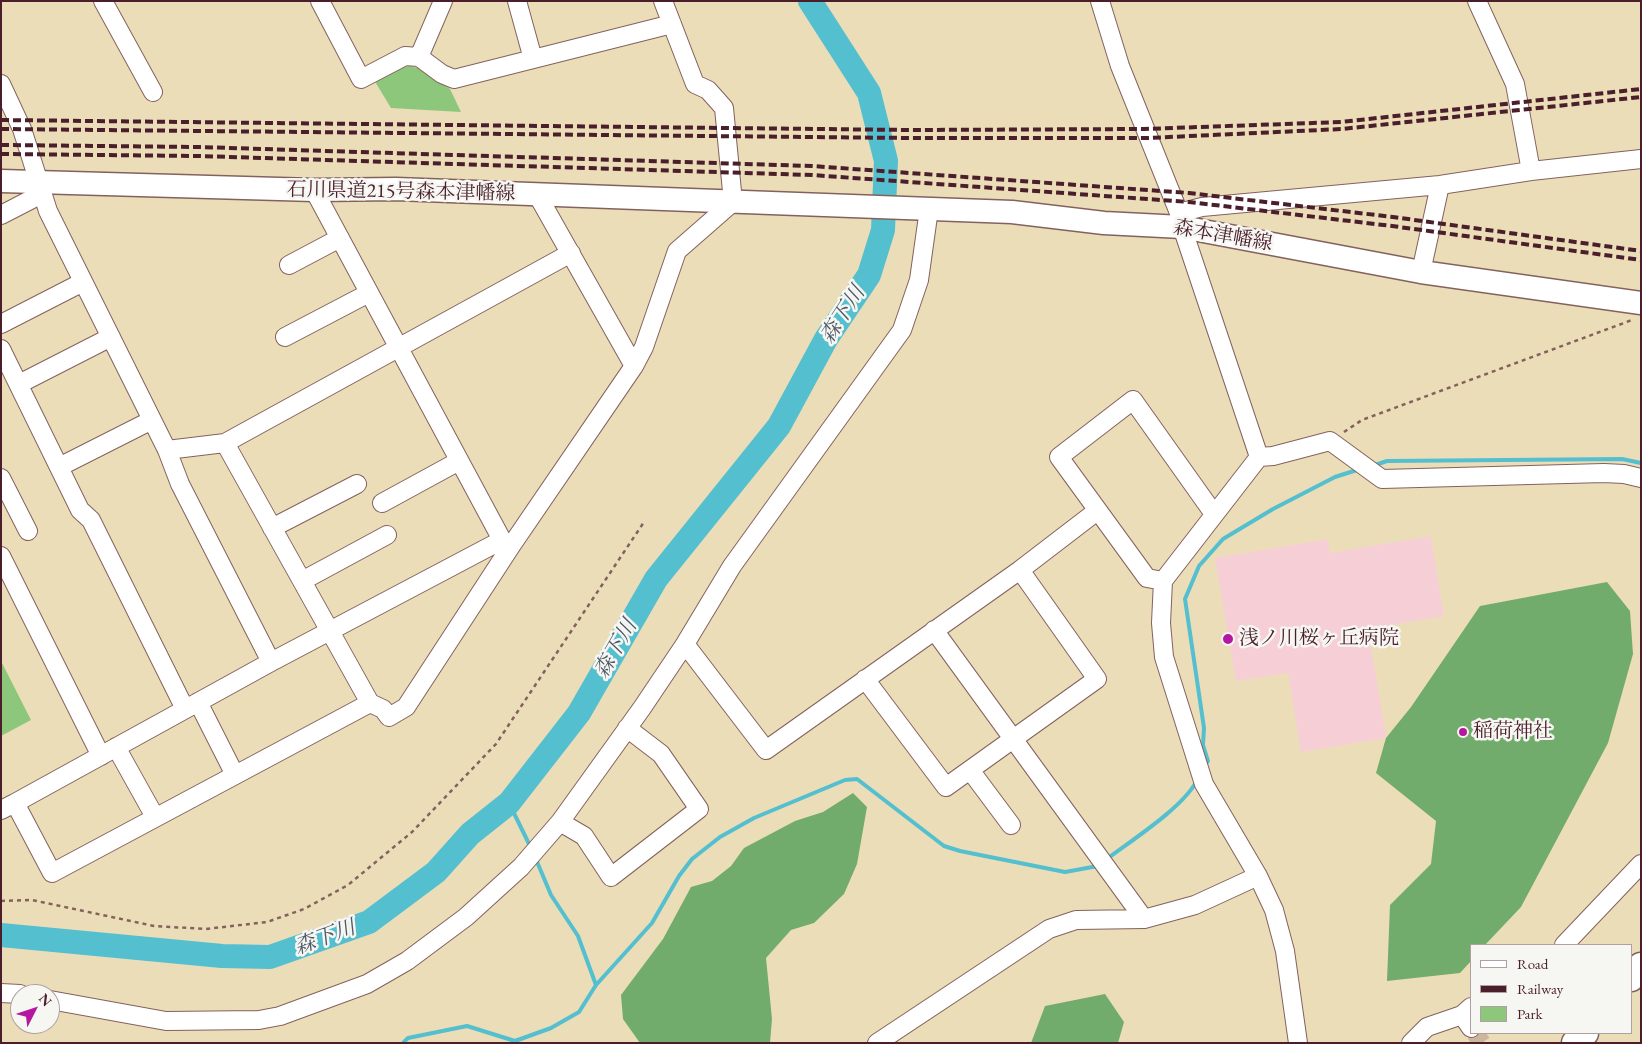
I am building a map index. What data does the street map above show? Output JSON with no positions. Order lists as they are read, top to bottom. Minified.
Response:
{"streets":{"main road":["石川県道215号森本津幡線","森本津幡線"]},"crossings":[["石川県道215号森本津幡線","森本津幡線"]],"water":["森下川"],"places":["浅ノ川桜ヶ丘病院","稲荷神社"],"legend":["Road","Railway","Park"],"north":"top right"}
